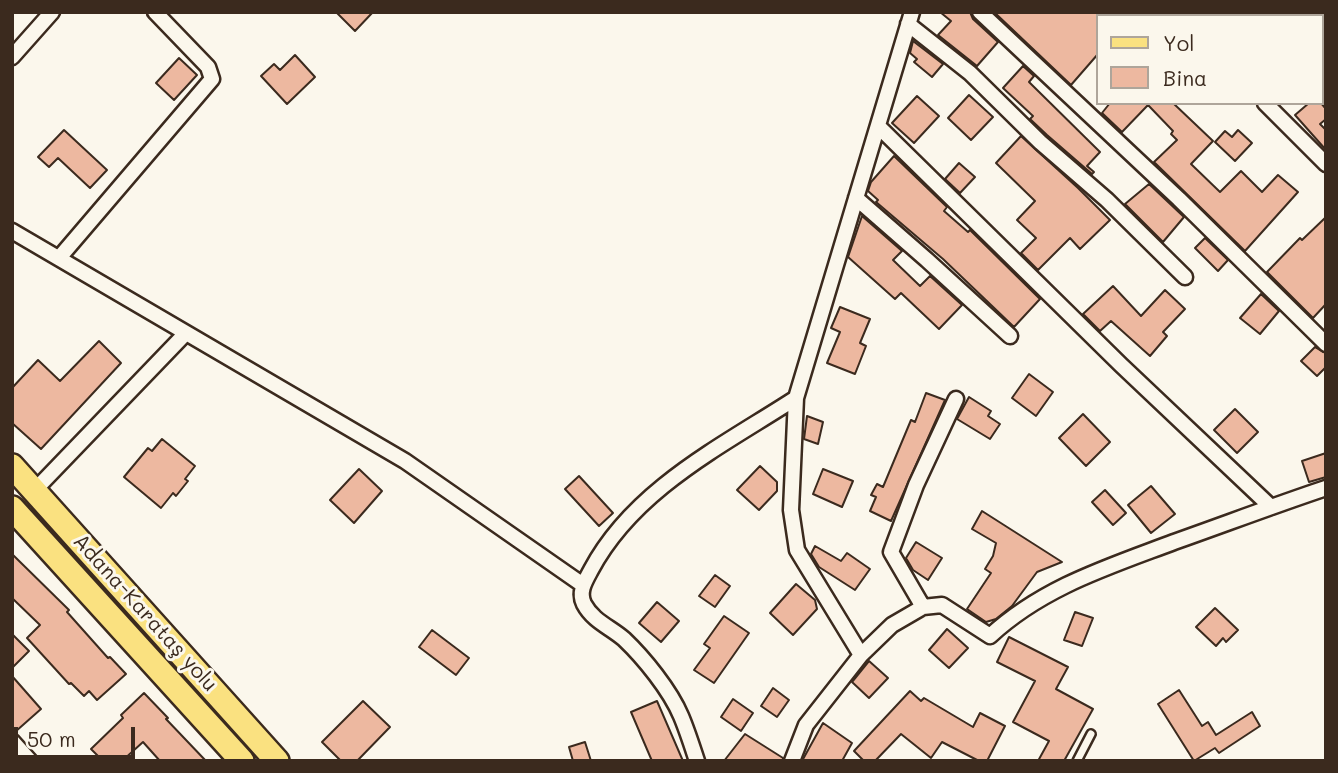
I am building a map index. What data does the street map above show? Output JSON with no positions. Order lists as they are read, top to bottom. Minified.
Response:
{"streets":{"main road":["Adana-Karataş yolu"]},"legend":["Yol","Bina"],"scale_bar":"50 m"}
